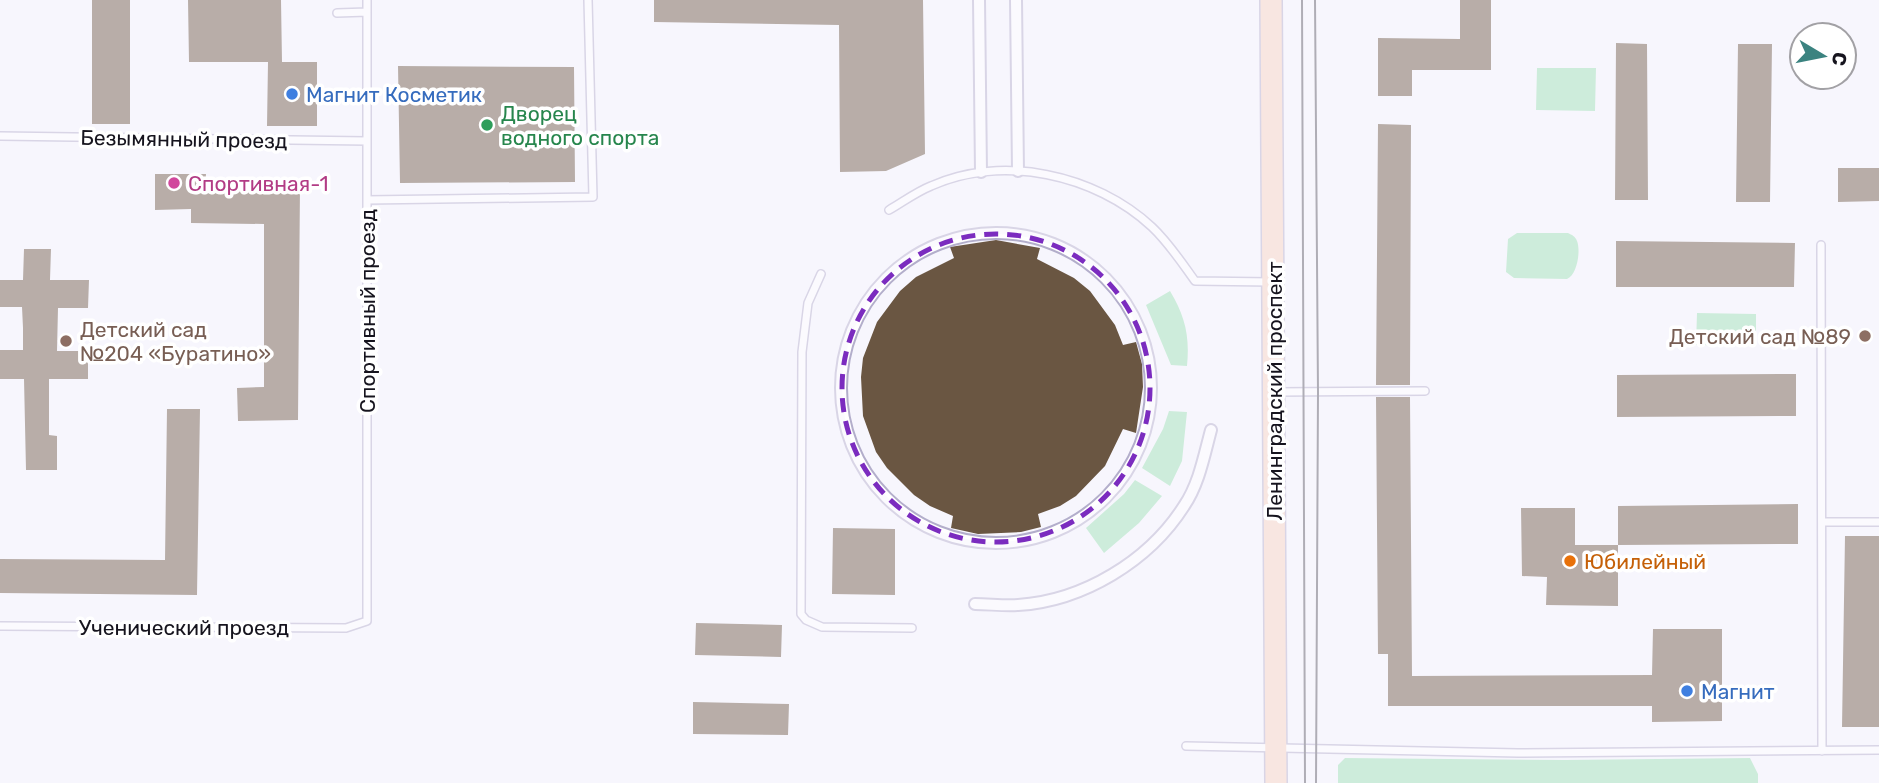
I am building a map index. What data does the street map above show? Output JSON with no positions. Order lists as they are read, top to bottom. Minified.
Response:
{"streets":{"main road":["Ленинградский проспект"],"lane":["Безымянный проезд","Спортивный проезд","Ученический проезд"]},"crossings":[["Безымянный проезд","Спортивный проезд"],["Спортивный проезд","Ученический проезд"]],"places":["Магнит Косметик","Дворец водного спорта","Спортивная-1","Детский сад №89","Детский сад №204 «Буратино»","Юбилейный","Магнит"],"north":"right"}
